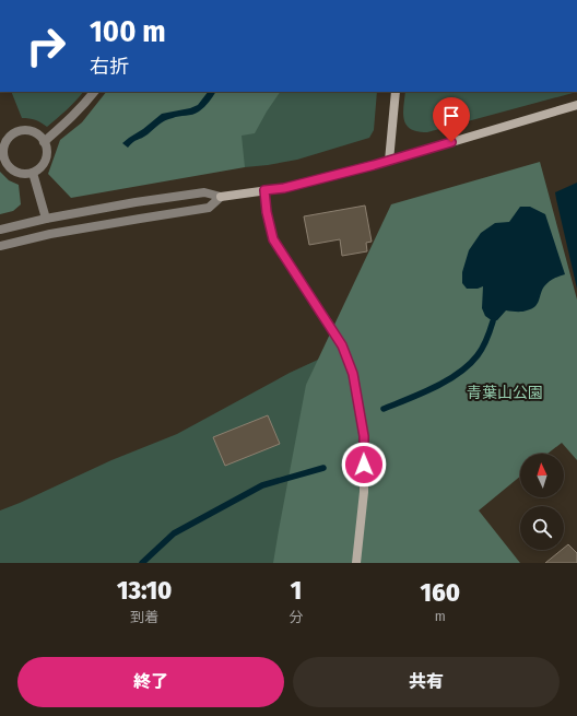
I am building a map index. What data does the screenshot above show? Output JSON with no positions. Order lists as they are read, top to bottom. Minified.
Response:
{"parks":["青葉山公園"],"north":"top","page":{"turn":["100 m","右折"],"eta":["13:10","到着","1","分","160","m"],"buttons":["終了","共有"]}}
